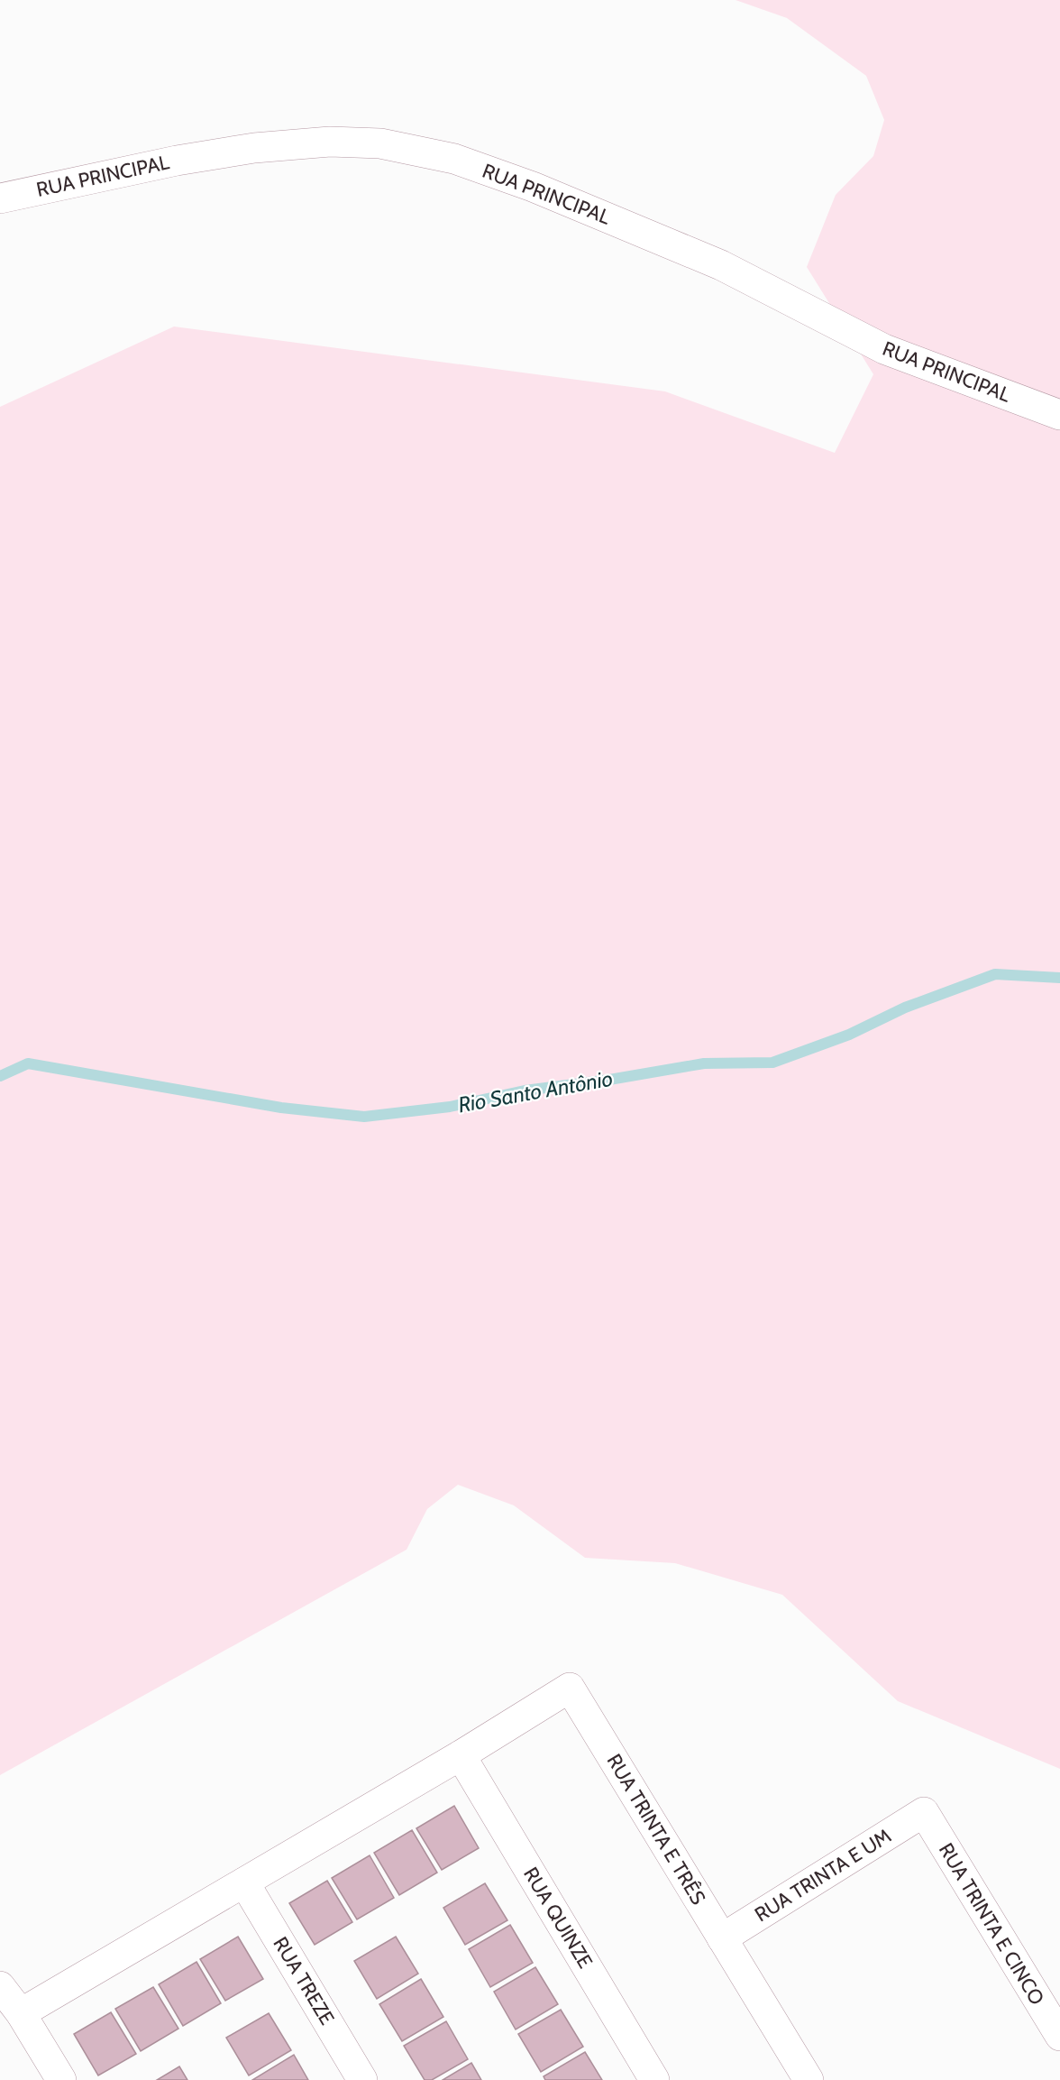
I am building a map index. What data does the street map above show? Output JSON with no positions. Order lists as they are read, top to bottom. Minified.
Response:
{"streets":{"street":["RUA PRINCIPAL","RUA TRINTA E TRÊS","RUA TRINTA E UM","RUA QUINZE","RUA TRINTA E CINCO","RUA TREZE"]},"crossings":[["RUA TRINTA E TRÊS","RUA TRINTA E UM"],["RUA TRINTA E TRÊS","RUA QUINZE"],["RUA TRINTA E UM","RUA TRINTA E CINCO"]],"water":["Rio Santo Antônio"]}
